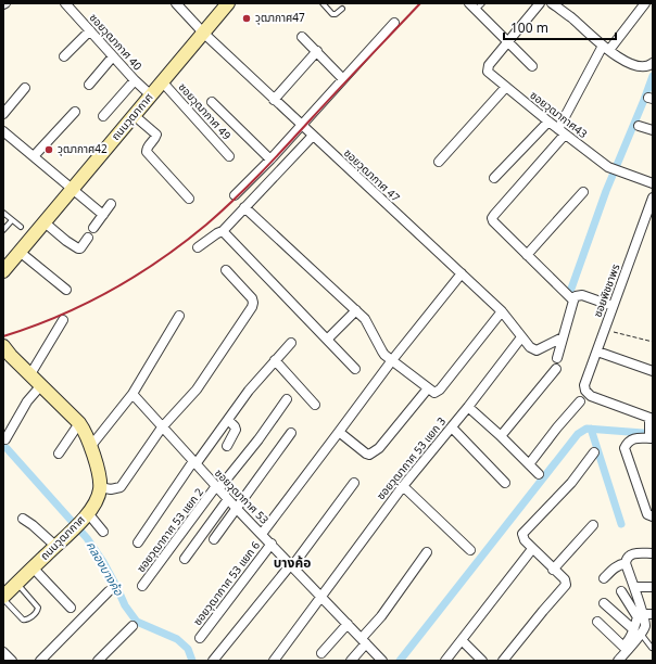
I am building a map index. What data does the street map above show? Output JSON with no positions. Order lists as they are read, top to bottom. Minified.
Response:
{"streets":{"main road":["ถนนวุฒากาศ"],"street":["ซอยวุฒากาศ 40","ซอยวุฒากาศ 49","ซอยวุฒากาศ43","ซอยวุฒากาศ 47","ซอยพิชชาพร","ซอยวุฒากาศ 53 แยก 3","ซอยวุฒากาศ 53","ซอยวุฒากาศ 53 แยก 2","ซอยวุฒากาศ 53 แยก 6"]},"crossings":[["ซอยวุฒากาศ 40","ถนนวุฒากาศ"],["ซอยวุฒากาศ 49","ถนนวุฒากาศ"],["ถนนวุฒากาศ","ซอยวุฒากาศ 47"],["ซอยวุฒากาศ 47","ซอยวุฒากาศ 53 แยก 3"],["ซอยวุฒากาศ 53 แยก 3","ซอยวุฒากาศ 53"],["ซอยวุฒากาศ 53","ซอยวุฒากาศ 53 แยก 2"],["ซอยวุฒากาศ 53","ซอยวุฒากาศ 53 แยก 6"]],"districts":["บางค้อ"],"water":["คลองบางค้อ"],"places":["วุฒากาศ47","วุฒากาศ42"],"scale_bar":"100 m"}
